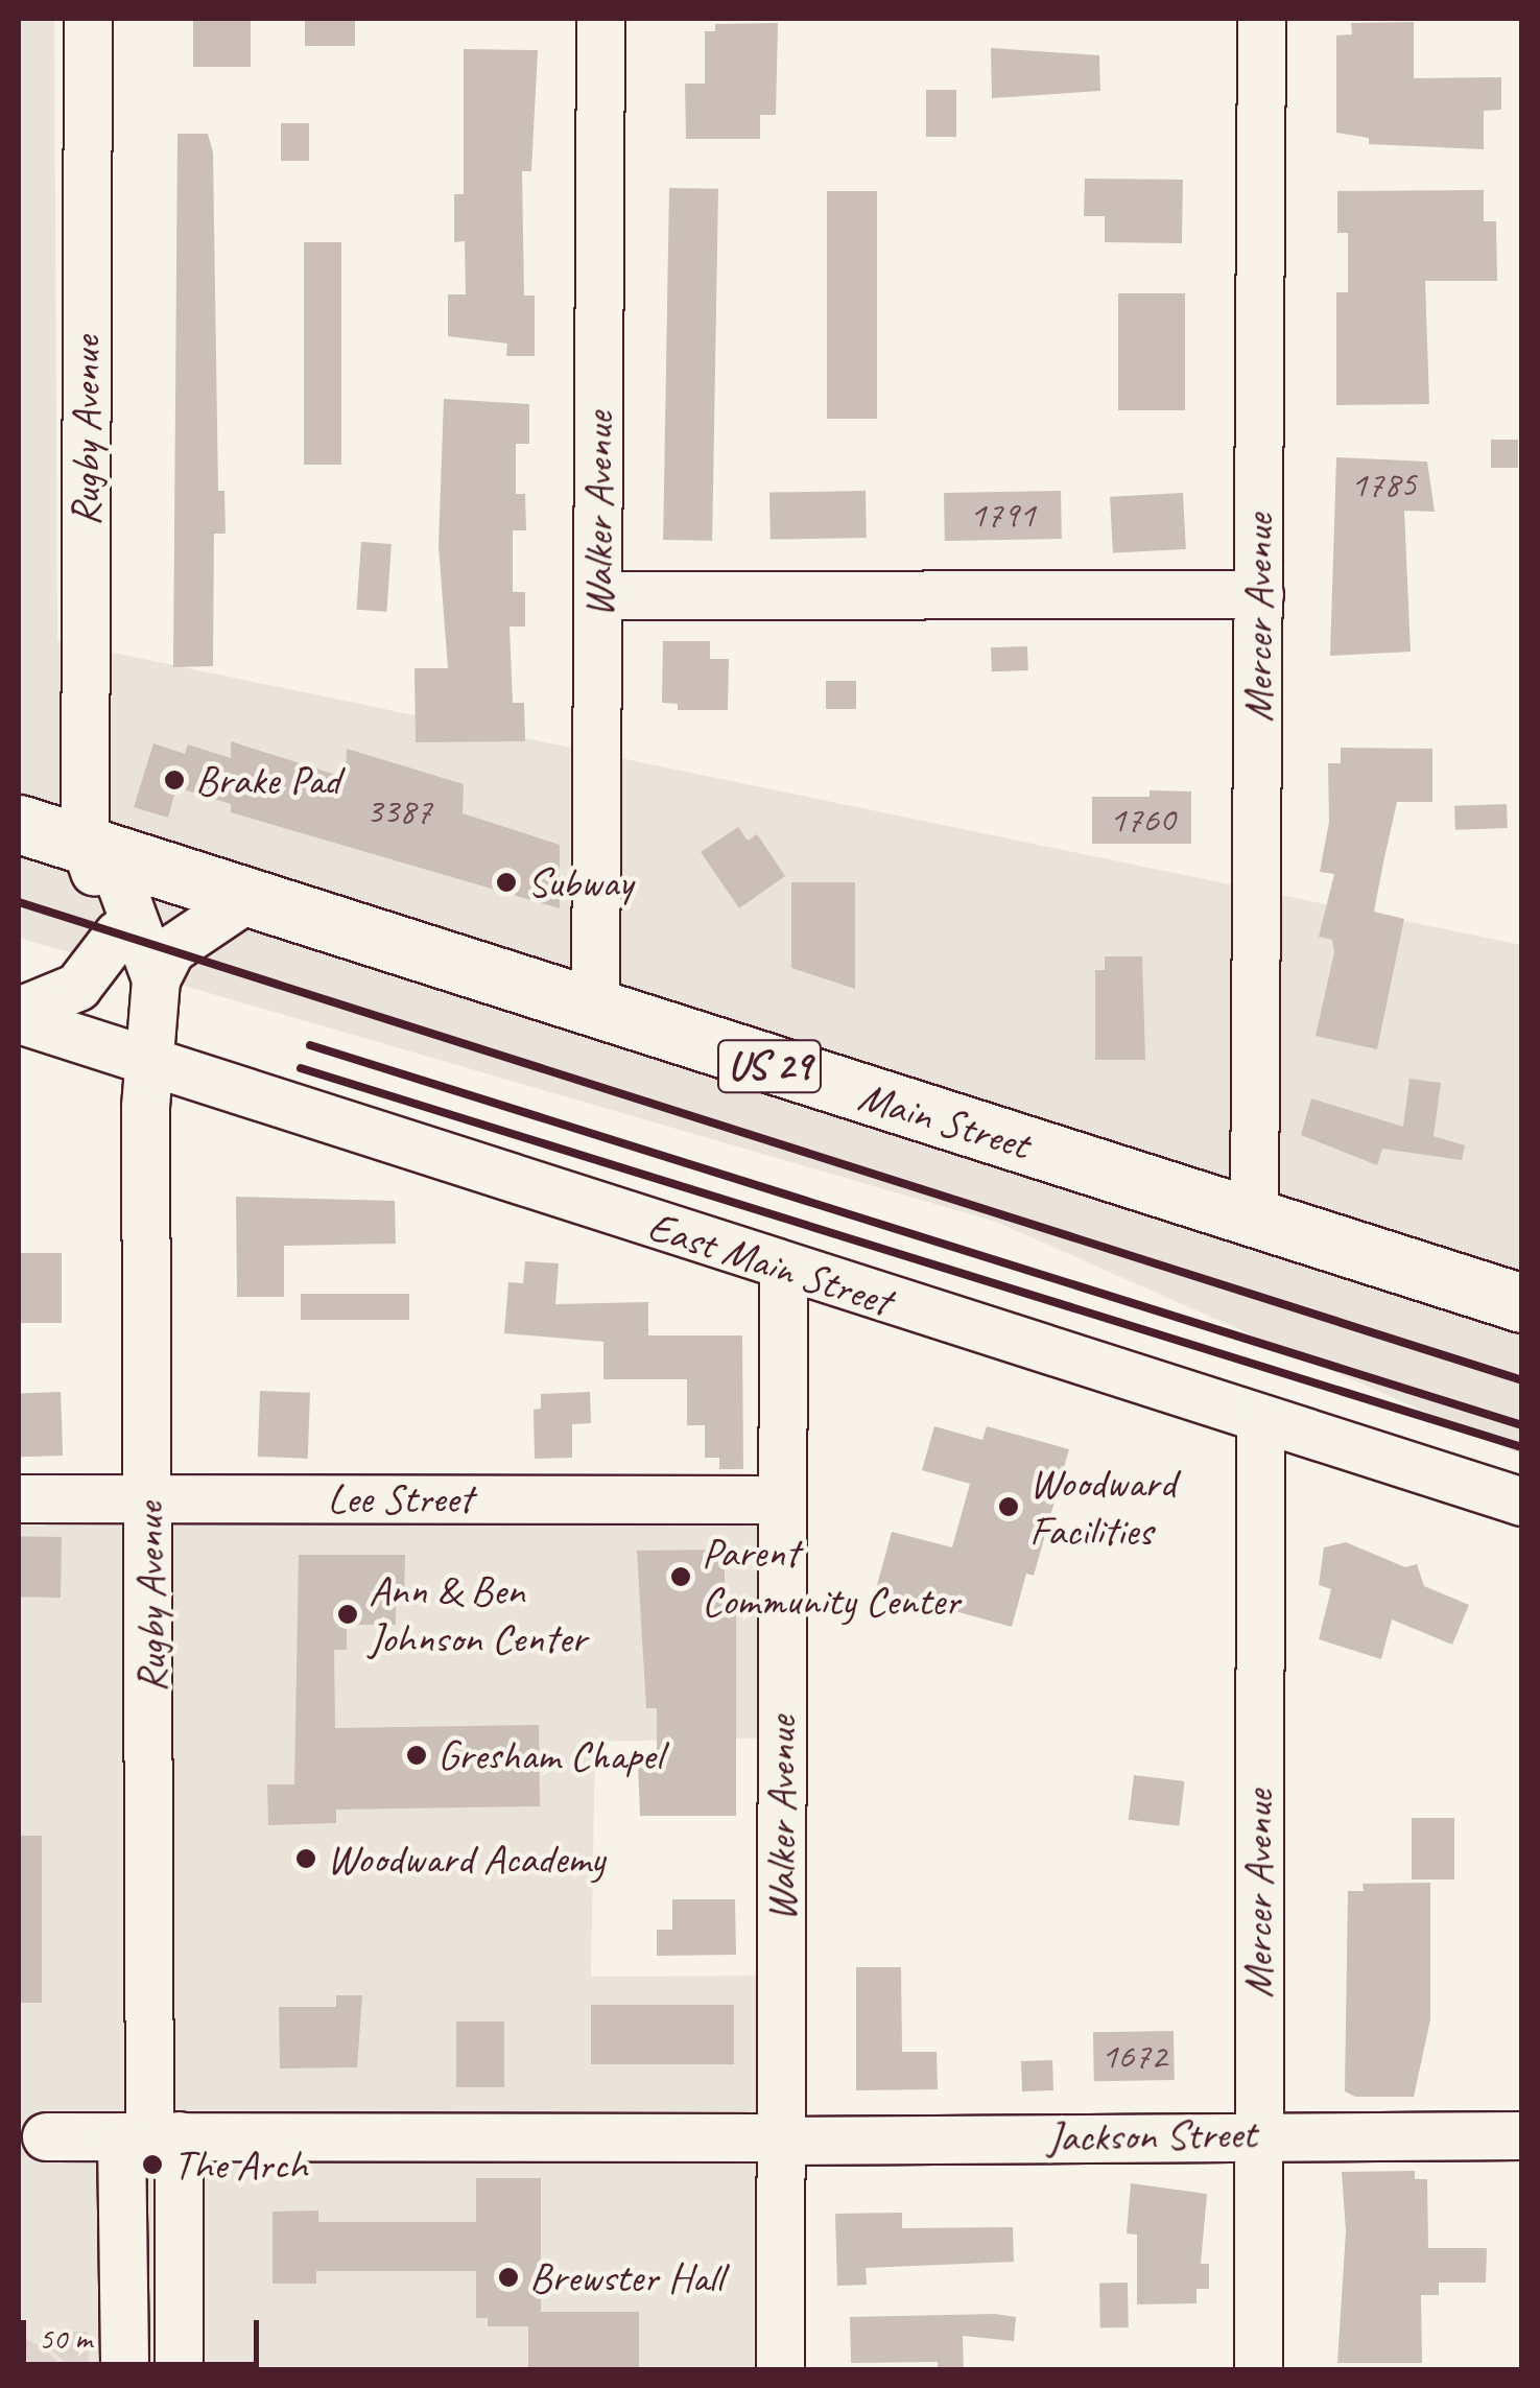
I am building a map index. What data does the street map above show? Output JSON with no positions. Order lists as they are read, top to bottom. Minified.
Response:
{"streets":{"main road":["US 29","Main Street"],"street":["Rugby Avenue","Walker Avenue","Mercer Avenue","East Main Street","Lee Street","Jackson Street"]},"crossings":[["Rugby Avenue","Main Street"],["Rugby Avenue","East Main Street"],["Rugby Avenue","Lee Street"],["Rugby Avenue","Jackson Street"],["Walker Avenue","Main Street"],["Walker Avenue","East Main Street"],["Walker Avenue","Lee Street"],["Walker Avenue","Jackson Street"],["Mercer Avenue","Main Street"],["Mercer Avenue","East Main Street"],["Mercer Avenue","Jackson Street"]],"places":["Brake Pad","Subway","Woodward Facilities","Parent Community Center","Ann & Ben Johnson Center","Gresham Chapel","Woodward Academy","The Arch","Brewster Hall"],"house_numbers":["1785","1791","3387","1760","1672"],"scale_bar":"50 m"}
